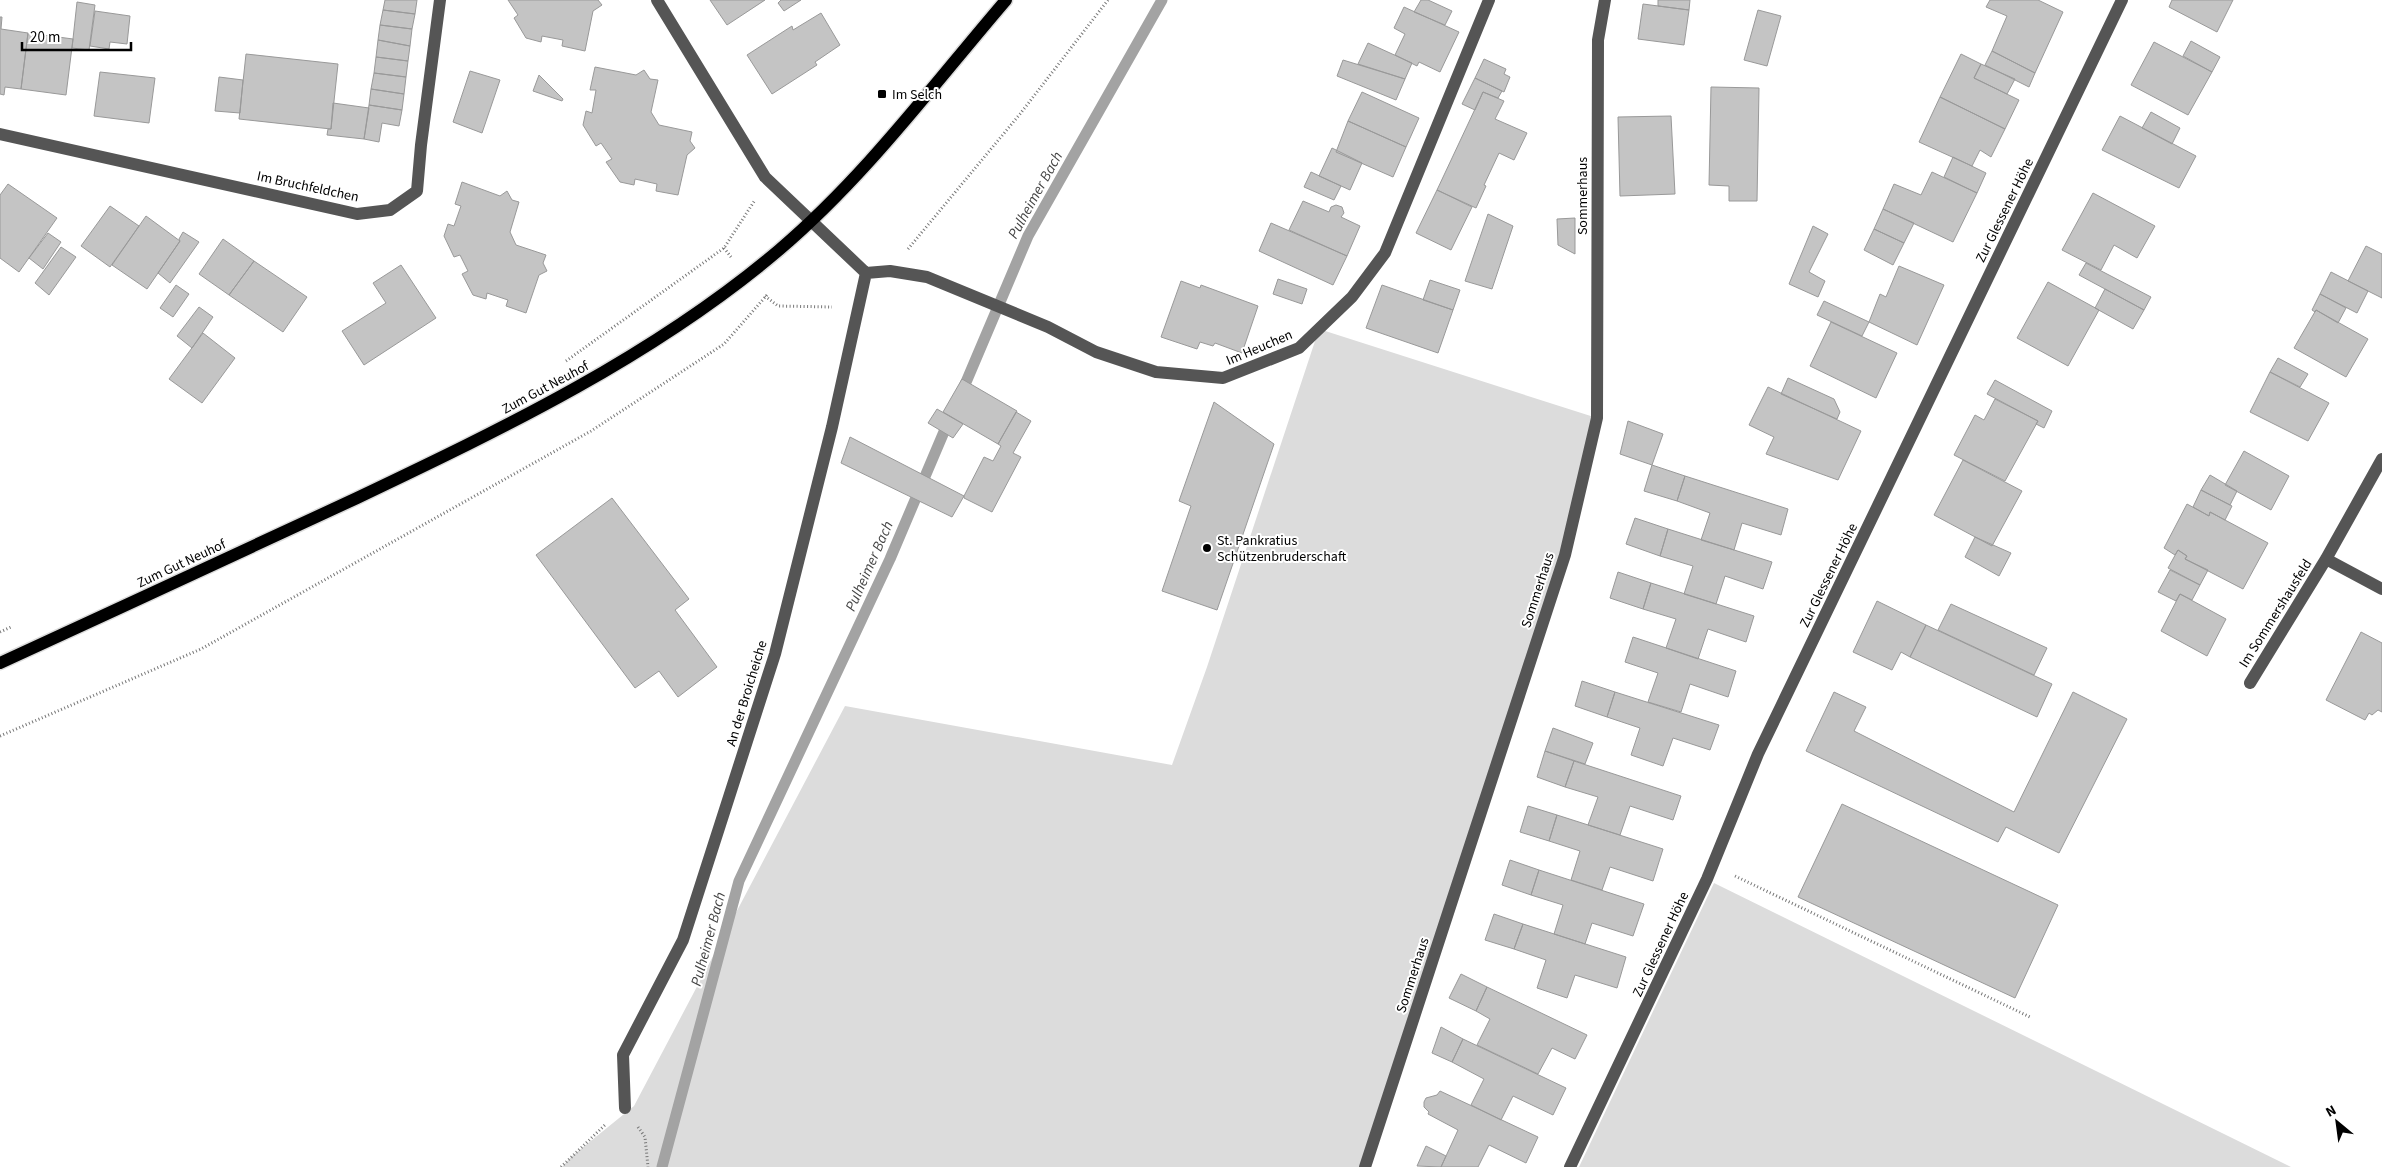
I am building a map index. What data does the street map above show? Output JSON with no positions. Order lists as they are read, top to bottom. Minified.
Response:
{"streets":{"main road":["Zum Gut Neuhof"],"street":["Im Bruchfeldchen","Sommerhaus","Zur Glessener Höhe","Im Heuchen","Im Sommershausfeld","An der Broicheiche"]},"crossings":[["Im Heuchen","An der Broicheiche"]],"water":["Pulheimer Bach"],"places":{"transit":["Im Selch"],"other":["St. Pankratius Schützenbruderschaft"]},"scale_bar":"20 m","north":"top left"}
